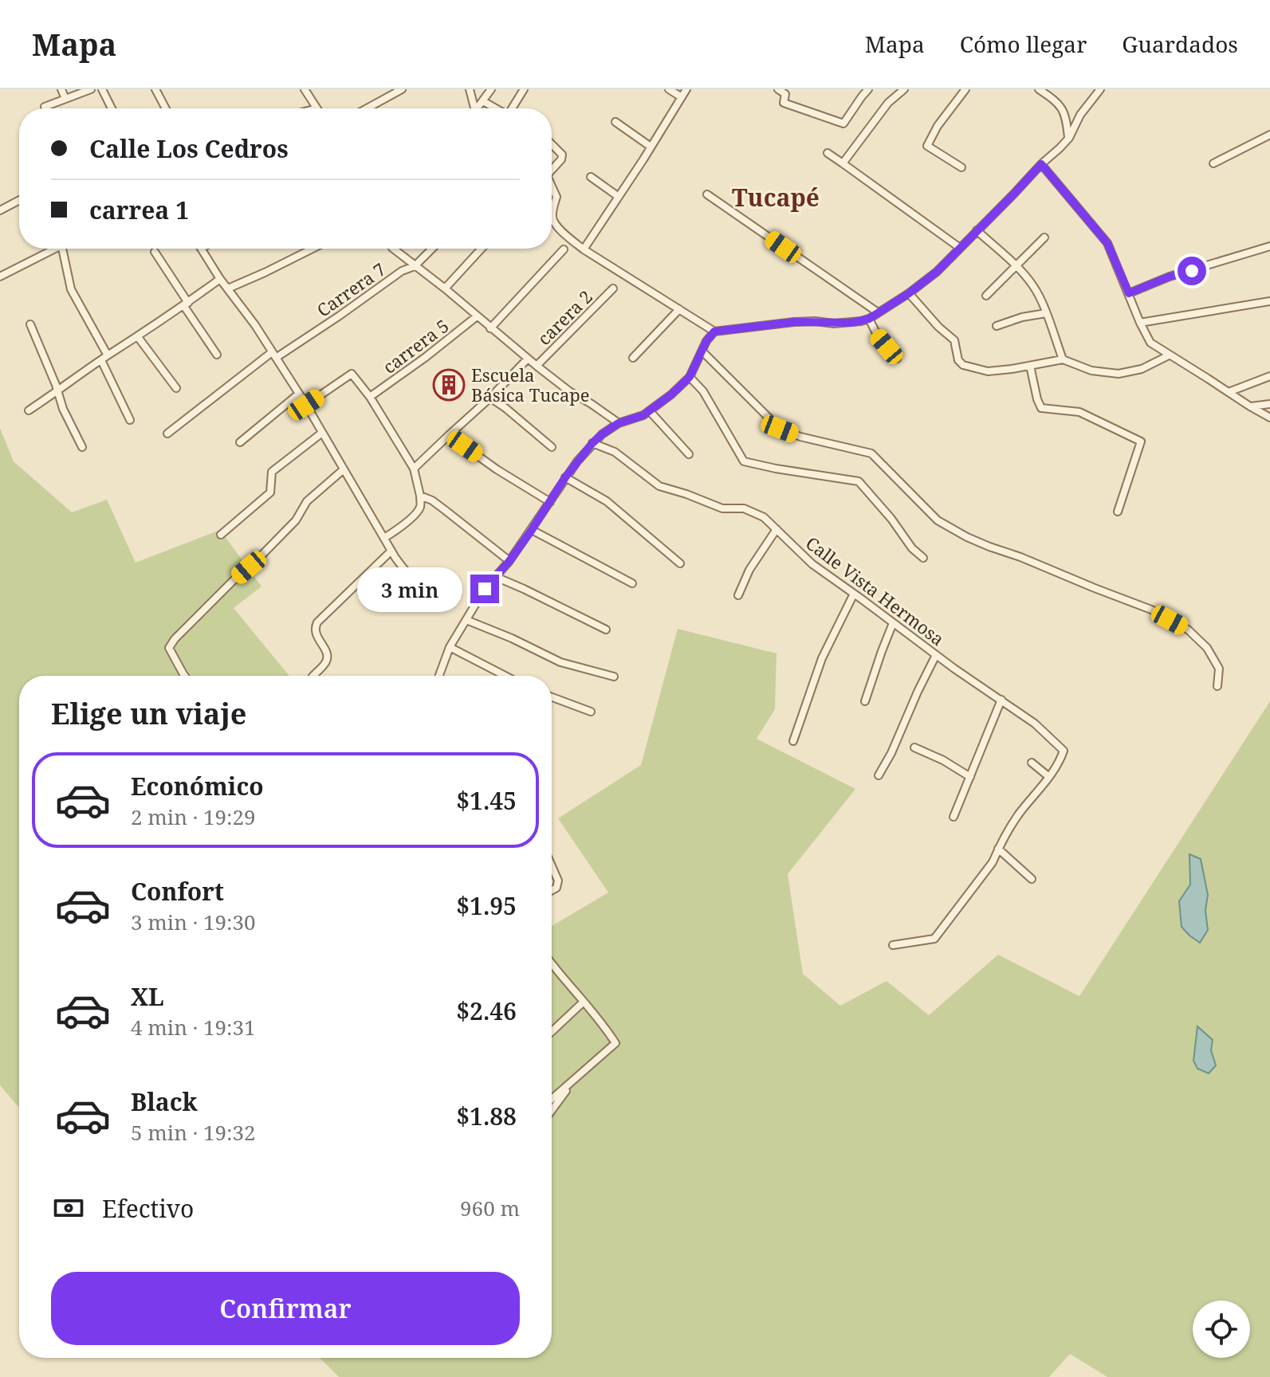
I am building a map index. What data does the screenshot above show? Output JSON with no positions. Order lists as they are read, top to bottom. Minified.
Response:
{"streets":{"street":["Carrera 7","carera 2","carrera 5","Calle Vista Hermosa"]},"districts":["Tucapé"],"places":{"building":["Escuela Básica Tucape"]},"page":{"header":"Mapa","nav":["Mapa","Cómo llegar","Guardados"],"banner":["Calle Los Cedros","carrea 1"],"bubble":"3 min","heading":"Elige un viaje","list":[{"name":"Económico","note":"2 min · 19:29","value":"$1.45"},{"name":"Confort","note":"3 min · 19:30","value":"$1.95"},{"name":"XL","note":"4 min · 19:31","value":"$2.46"},{"name":"Black","note":"5 min · 19:32","value":"$1.88"}],"pay":["Efectivo","960 m"],"buttons":"Confirmar"}}
